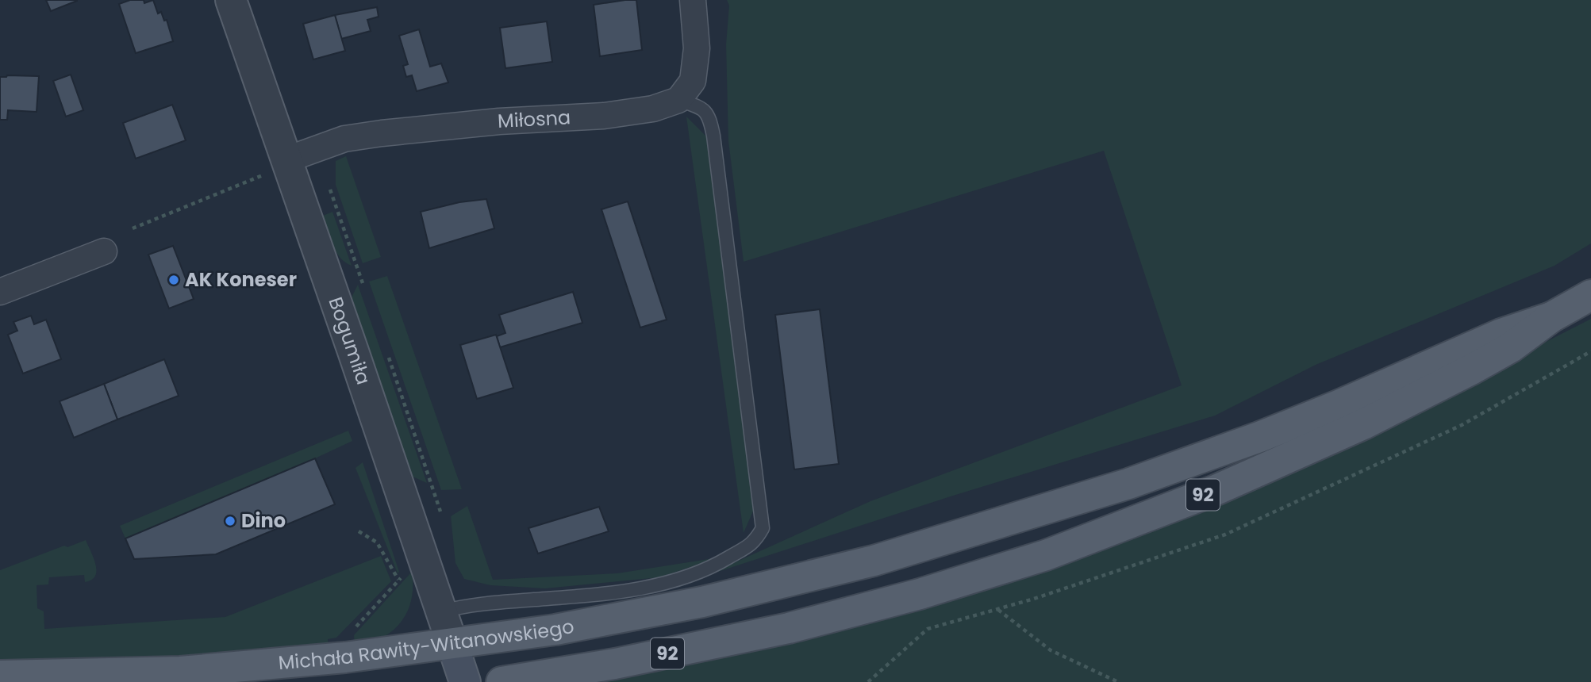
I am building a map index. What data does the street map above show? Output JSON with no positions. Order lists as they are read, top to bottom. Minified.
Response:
{"streets":{"main road":["Bogumiła","92","Michała Rawity-Witanowskiego"],"street":["Miłosna"]},"crossings":[["Miłosna","Bogumiła"],["Bogumiła","Michała Rawity-Witanowskiego"],["92","Michała Rawity-Witanowskiego"]],"places":["AK Koneser","Dino"]}
